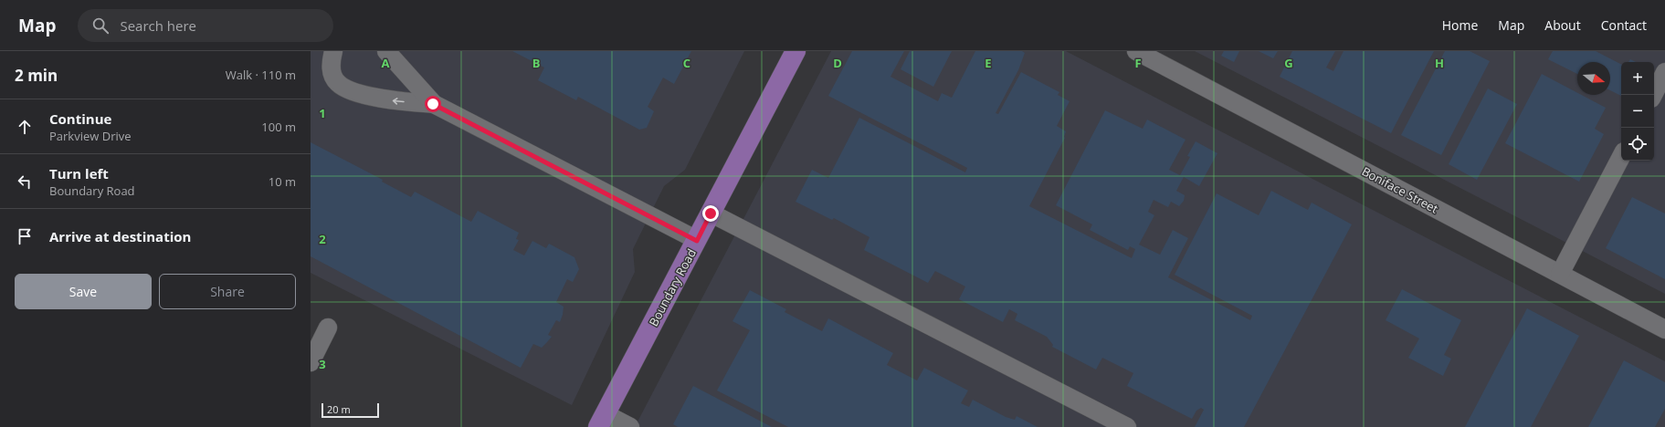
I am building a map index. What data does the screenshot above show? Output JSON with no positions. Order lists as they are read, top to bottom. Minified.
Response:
{"streets":{"main road":["Boundary Road"],"street":["Boniface Street"]},"scale_bar":"20 m","north":"right","page":{"header":"Map","search":"Search here","nav":["Home","Map","About","Contact"],"heading":["2 min","Walk · 110 m"],"map_buttons":["+","−"],"list":[["Continue","Parkview Drive","100 m"],["Turn left","Boundary Road","10 m"],"Arrive at destination"],"buttons":["Save","Share"],"scale":"20 m"},"grid":{"columns":["A","B","C","D","E","F","G","H"],"rows":["1","2","3"]}}
